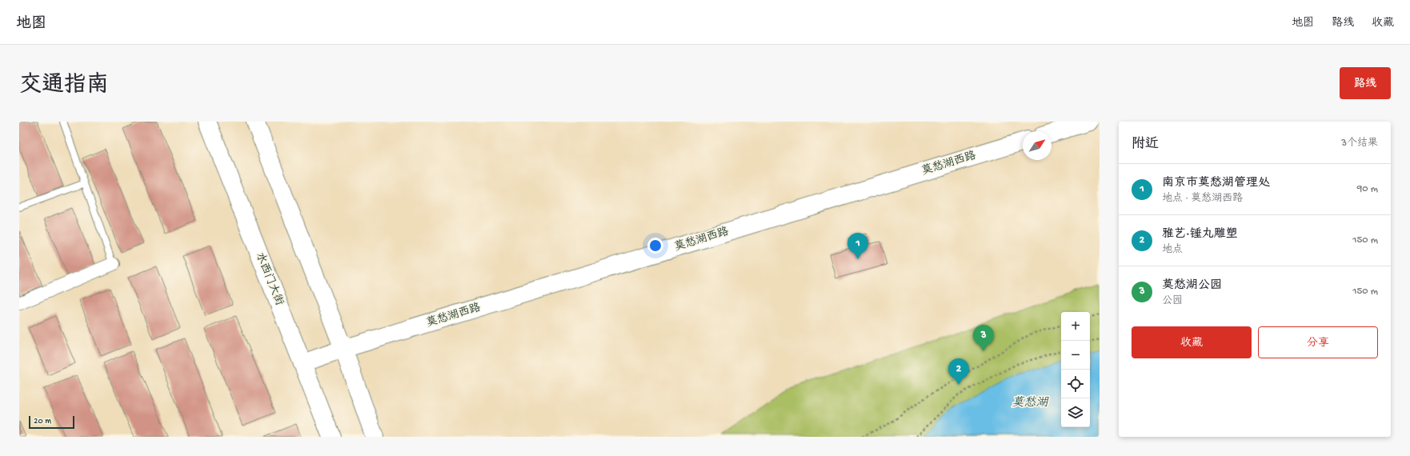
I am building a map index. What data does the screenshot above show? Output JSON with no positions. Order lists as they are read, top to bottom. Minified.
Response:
{"streets":{"street":["莫愁湖西路","水西门大街"]},"crossings":[["莫愁湖西路","水西门大街"]],"water":["莫愁湖"],"scale_bar":"20 m","north":"top right","page":{"header":"地图","nav":["地图","路线","收藏"],"title":"交通指南","buttons":["路线",["收藏","分享"]],"heading":["附近","3个结果"],"list":[{"mark":"1","name":"南京市莫愁湖管理处","note":"地点 · 莫愁湖西路","value":"90 m"},{"mark":"2","name":"雅艺·锤丸雕塑","note":"地点","value":"150 m"},{"mark":"3","name":"莫愁湖公园","note":"公园","value":"150 m"}],"pins":["1","3","2"],"map_buttons":["+","−"],"scale":"20 m"}}
